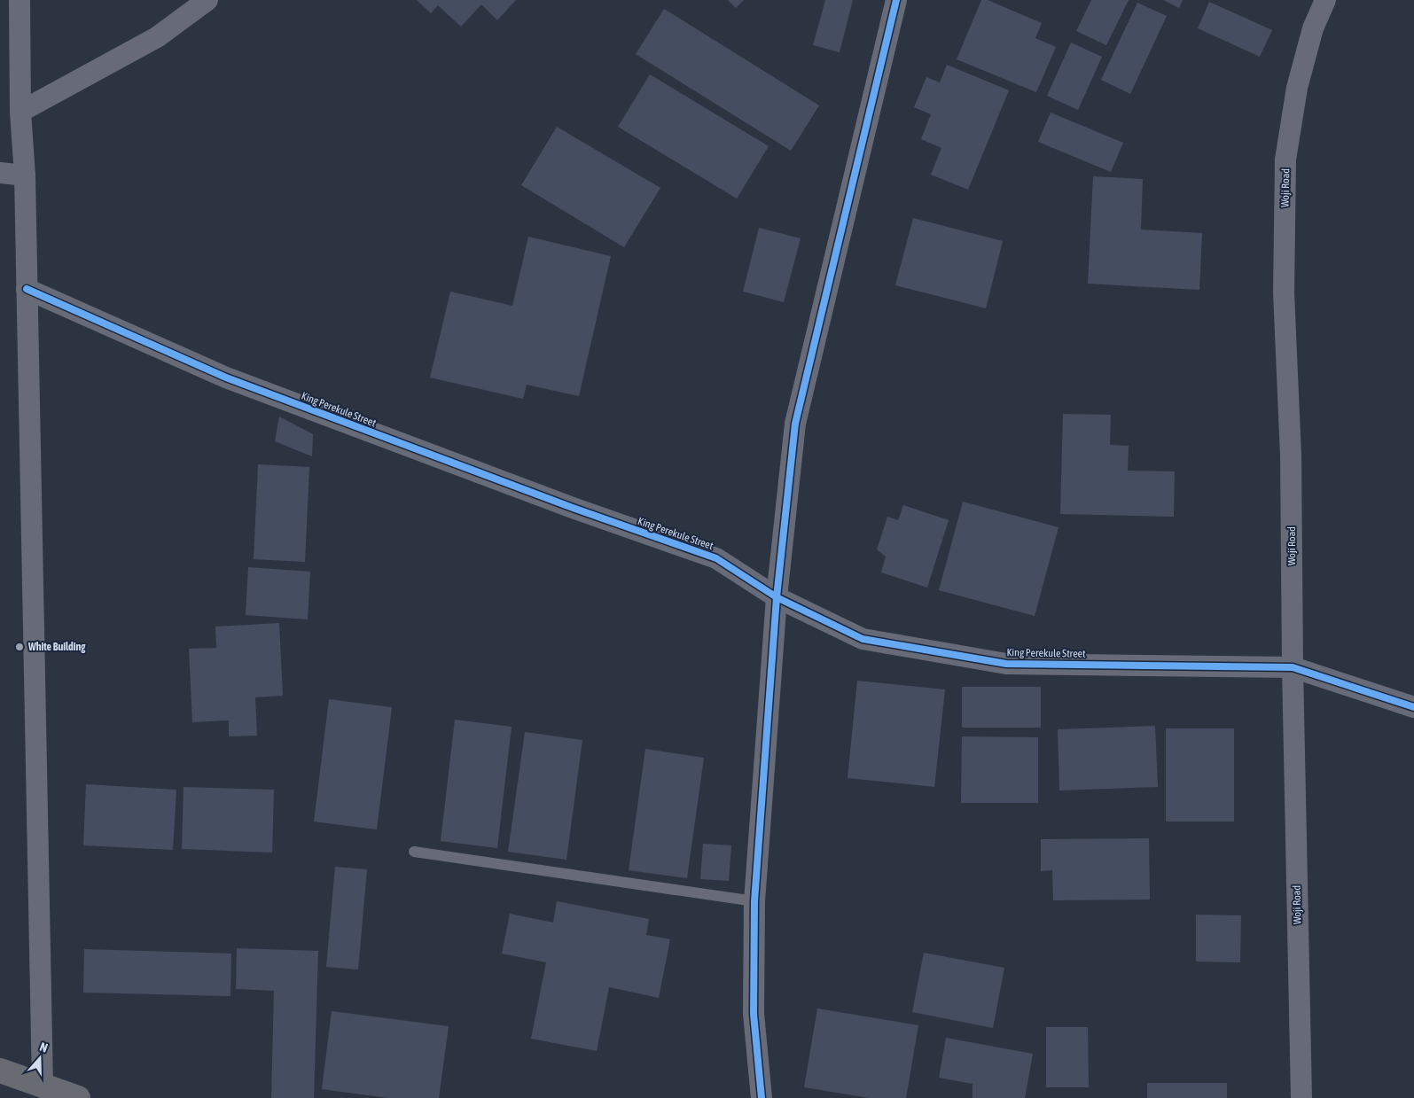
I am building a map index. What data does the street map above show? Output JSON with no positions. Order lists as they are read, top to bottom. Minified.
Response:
{"streets":{"street":["Woji Road","King Perekule Street"]},"crossings":[["Woji Road","King Perekule Street"]],"places":["White Building"],"north":"top"}
